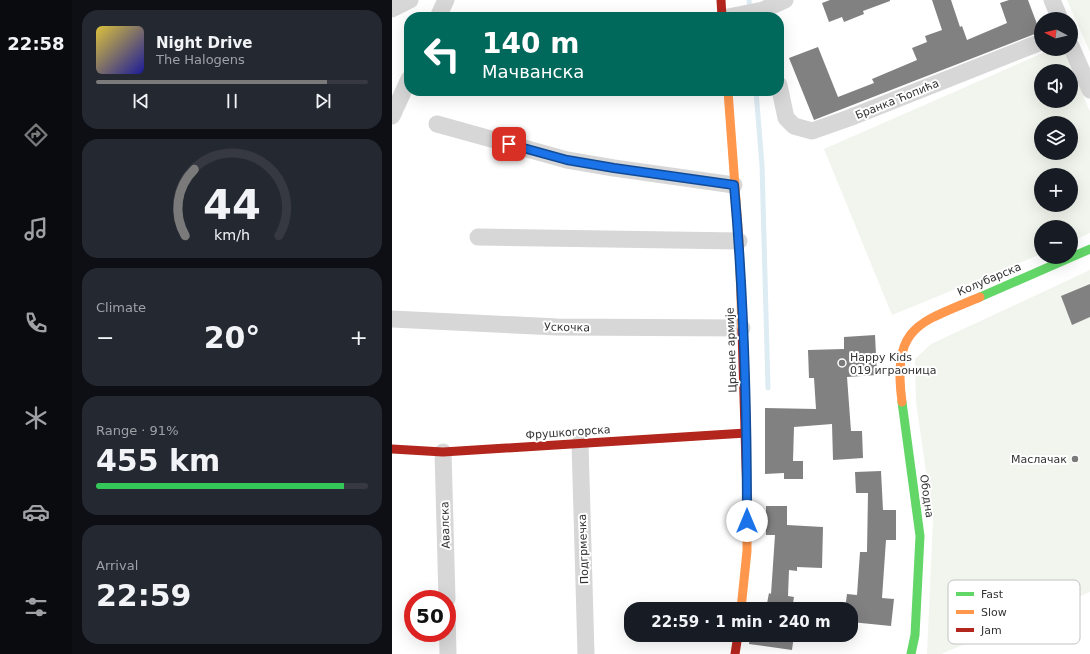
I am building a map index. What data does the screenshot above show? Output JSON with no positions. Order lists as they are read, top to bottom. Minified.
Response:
{"streets":{"street":["Бранка Ћопића","Колубарска","Ускочка","Црвене армије","Фрушкогорска","Ободна","Авалска","Подгрмечка"]},"crossings":[["Колубарска","Ободна"],["Ускочка","Црвене армије"],["Црвене армије","Фрушкогорска"],["Фрушкогорска","Авалска"],["Фрушкогорска","Подгрмечка"]],"places":["Happy Kids 019 играоница","Маслачак"],"legend":["Fast","Slow","Jam"],"north":"left","page":{"tabs":"22:58","map_buttons":["+","−"],"turn":["140 m","Мачванска"],"song":["Night Drive","The Halogens"],"tile":["Climate",["Range · 91%","455 km"],["Arrival","22:59"]],"heat":["−","20°","+"],"limit":"50","trip":"22:59 · 1 min · 240 m","gauge":["44","km/h"]}}
